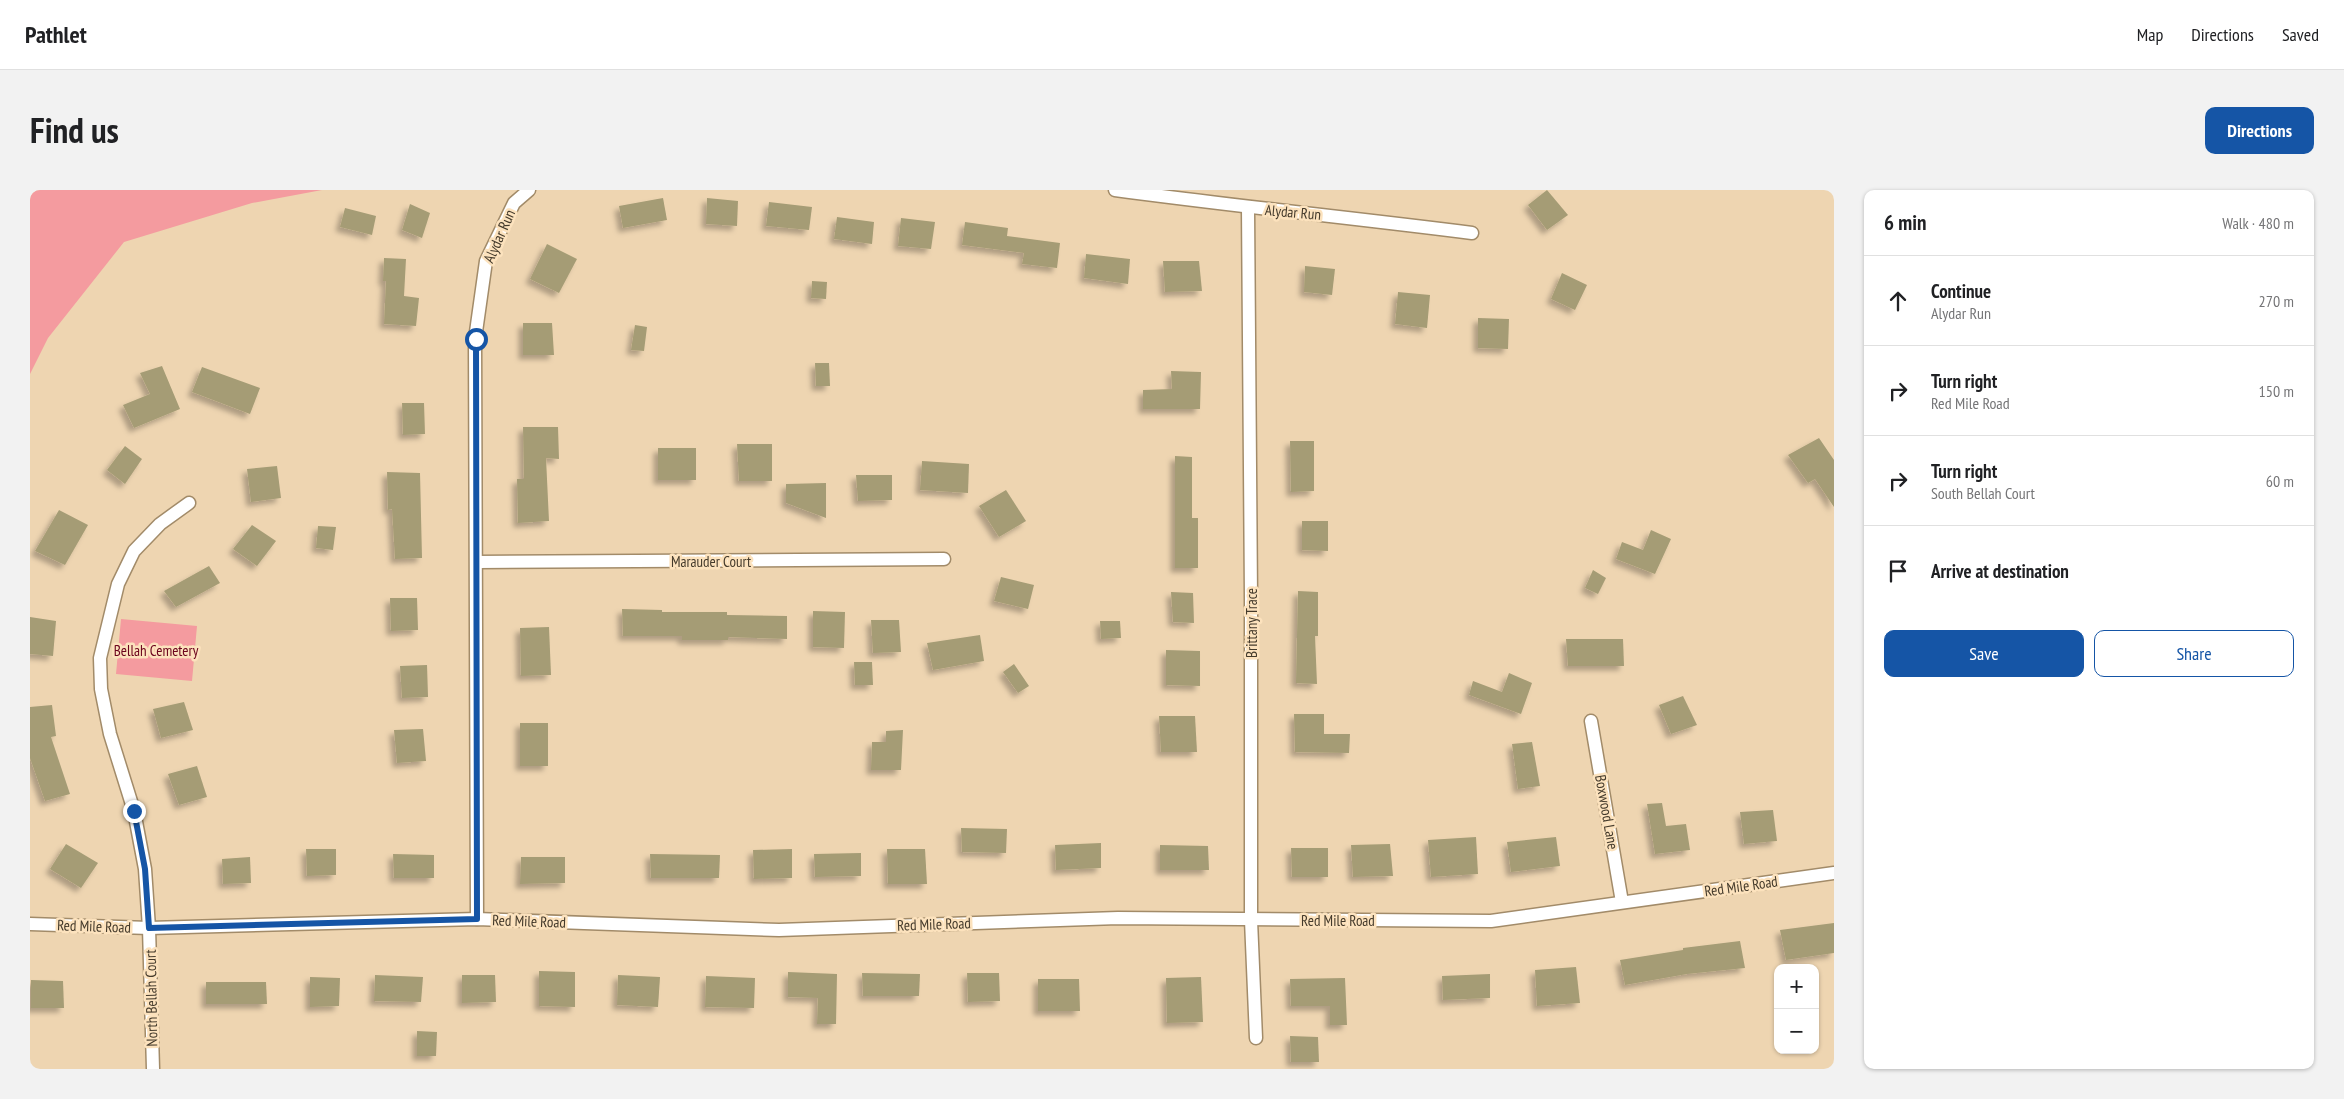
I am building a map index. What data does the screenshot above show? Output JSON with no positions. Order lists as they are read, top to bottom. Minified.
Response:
{"streets":{"street":["Alydar Run","Marauder Court","Brittany Trace","Boxwood Lane","Red Mile Road","North Bellah Court"]},"crossings":[["Alydar Run","Marauder Court"],["Alydar Run","Brittany Trace"],["Alydar Run","Red Mile Road"],["Brittany Trace","Red Mile Road"],["Boxwood Lane","Red Mile Road"],["Red Mile Road","North Bellah Court"]],"parks":["Bellah Cemetery"],"page":{"header":"Pathlet","nav":["Map","Directions","Saved"],"title":"Find us","buttons":["Directions",["Save","Share"]],"heading":["6 min","Walk · 480 m"],"list":[["Continue","Alydar Run","270 m"],["Turn right","Red Mile Road","150 m"],["Turn right","South Bellah Court","60 m"],"Arrive at destination"],"map_buttons":["+","−"]}}
